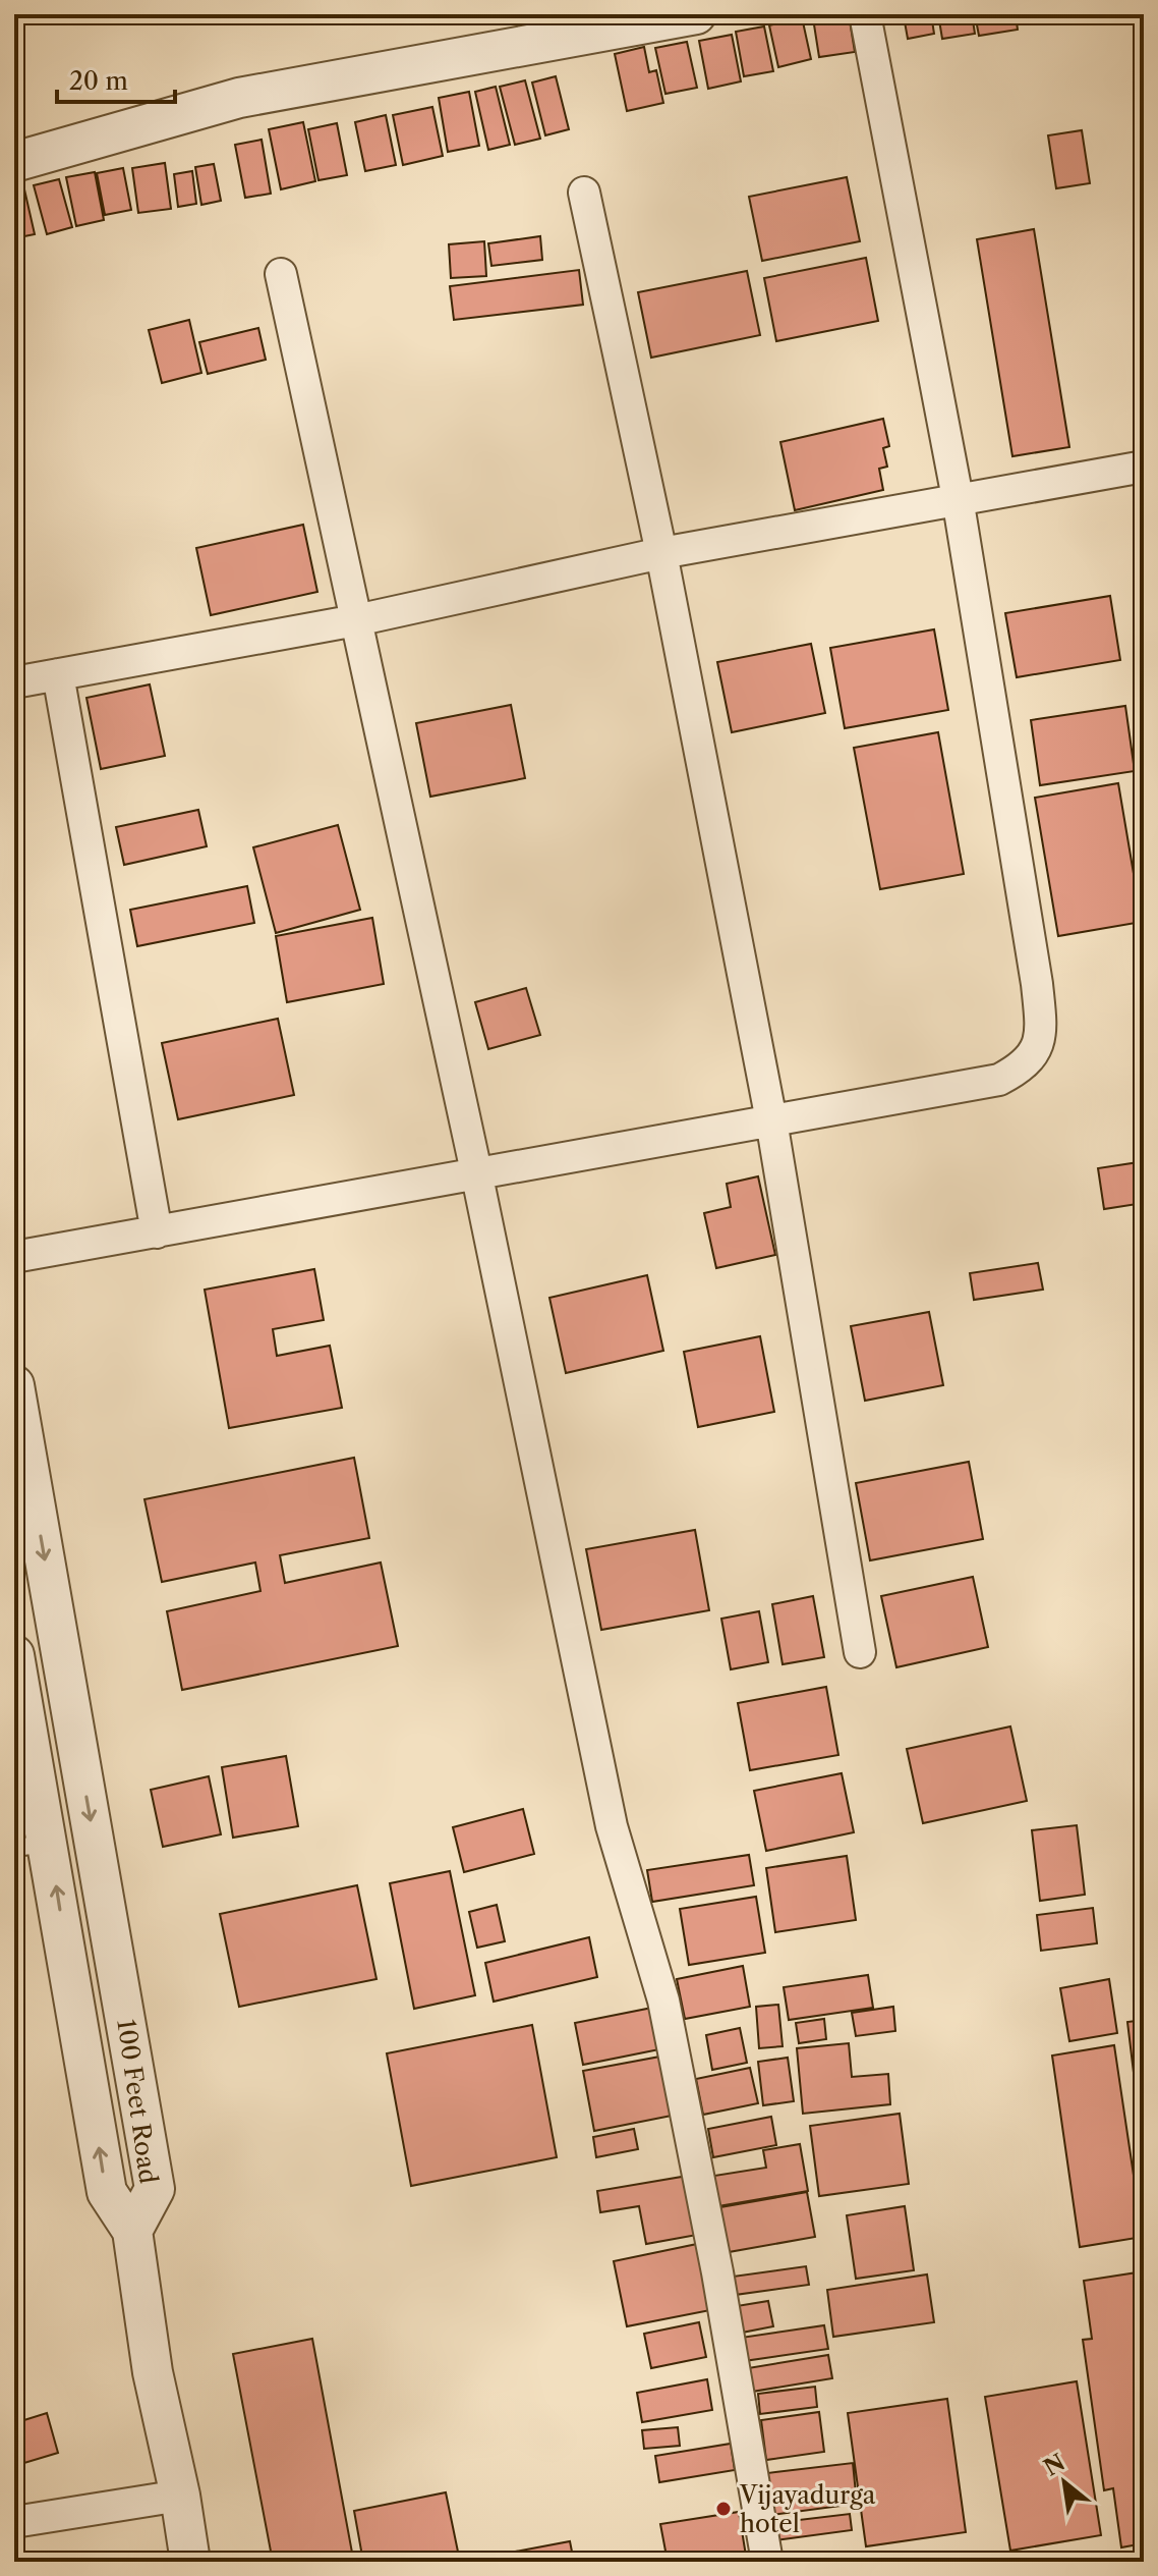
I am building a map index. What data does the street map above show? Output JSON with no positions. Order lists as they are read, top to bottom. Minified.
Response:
{"streets":{"street":["100 Feet Road"]},"places":["Vijayadurga hotel"],"scale_bar":"20 m","north":"top left"}
